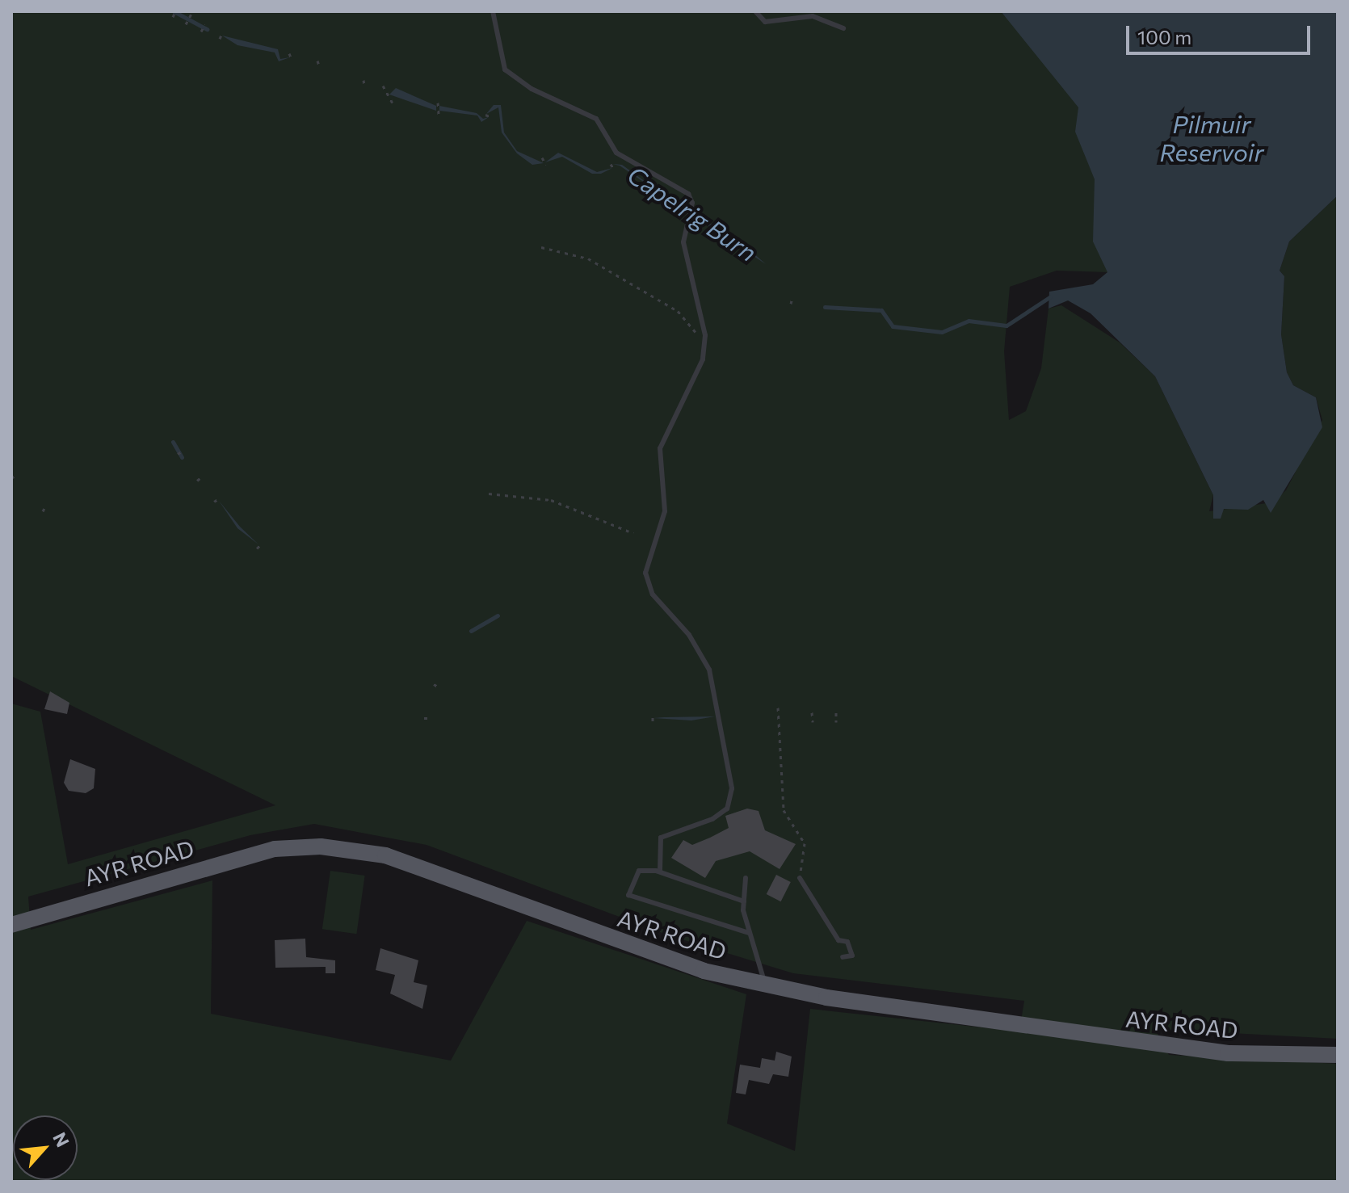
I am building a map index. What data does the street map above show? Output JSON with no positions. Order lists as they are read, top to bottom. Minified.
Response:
{"streets":{"main road":["AYR ROAD"]},"water":["Pilmuir Reservoir","Capelrig Burn"],"scale_bar":"100 m","north":"top right"}
